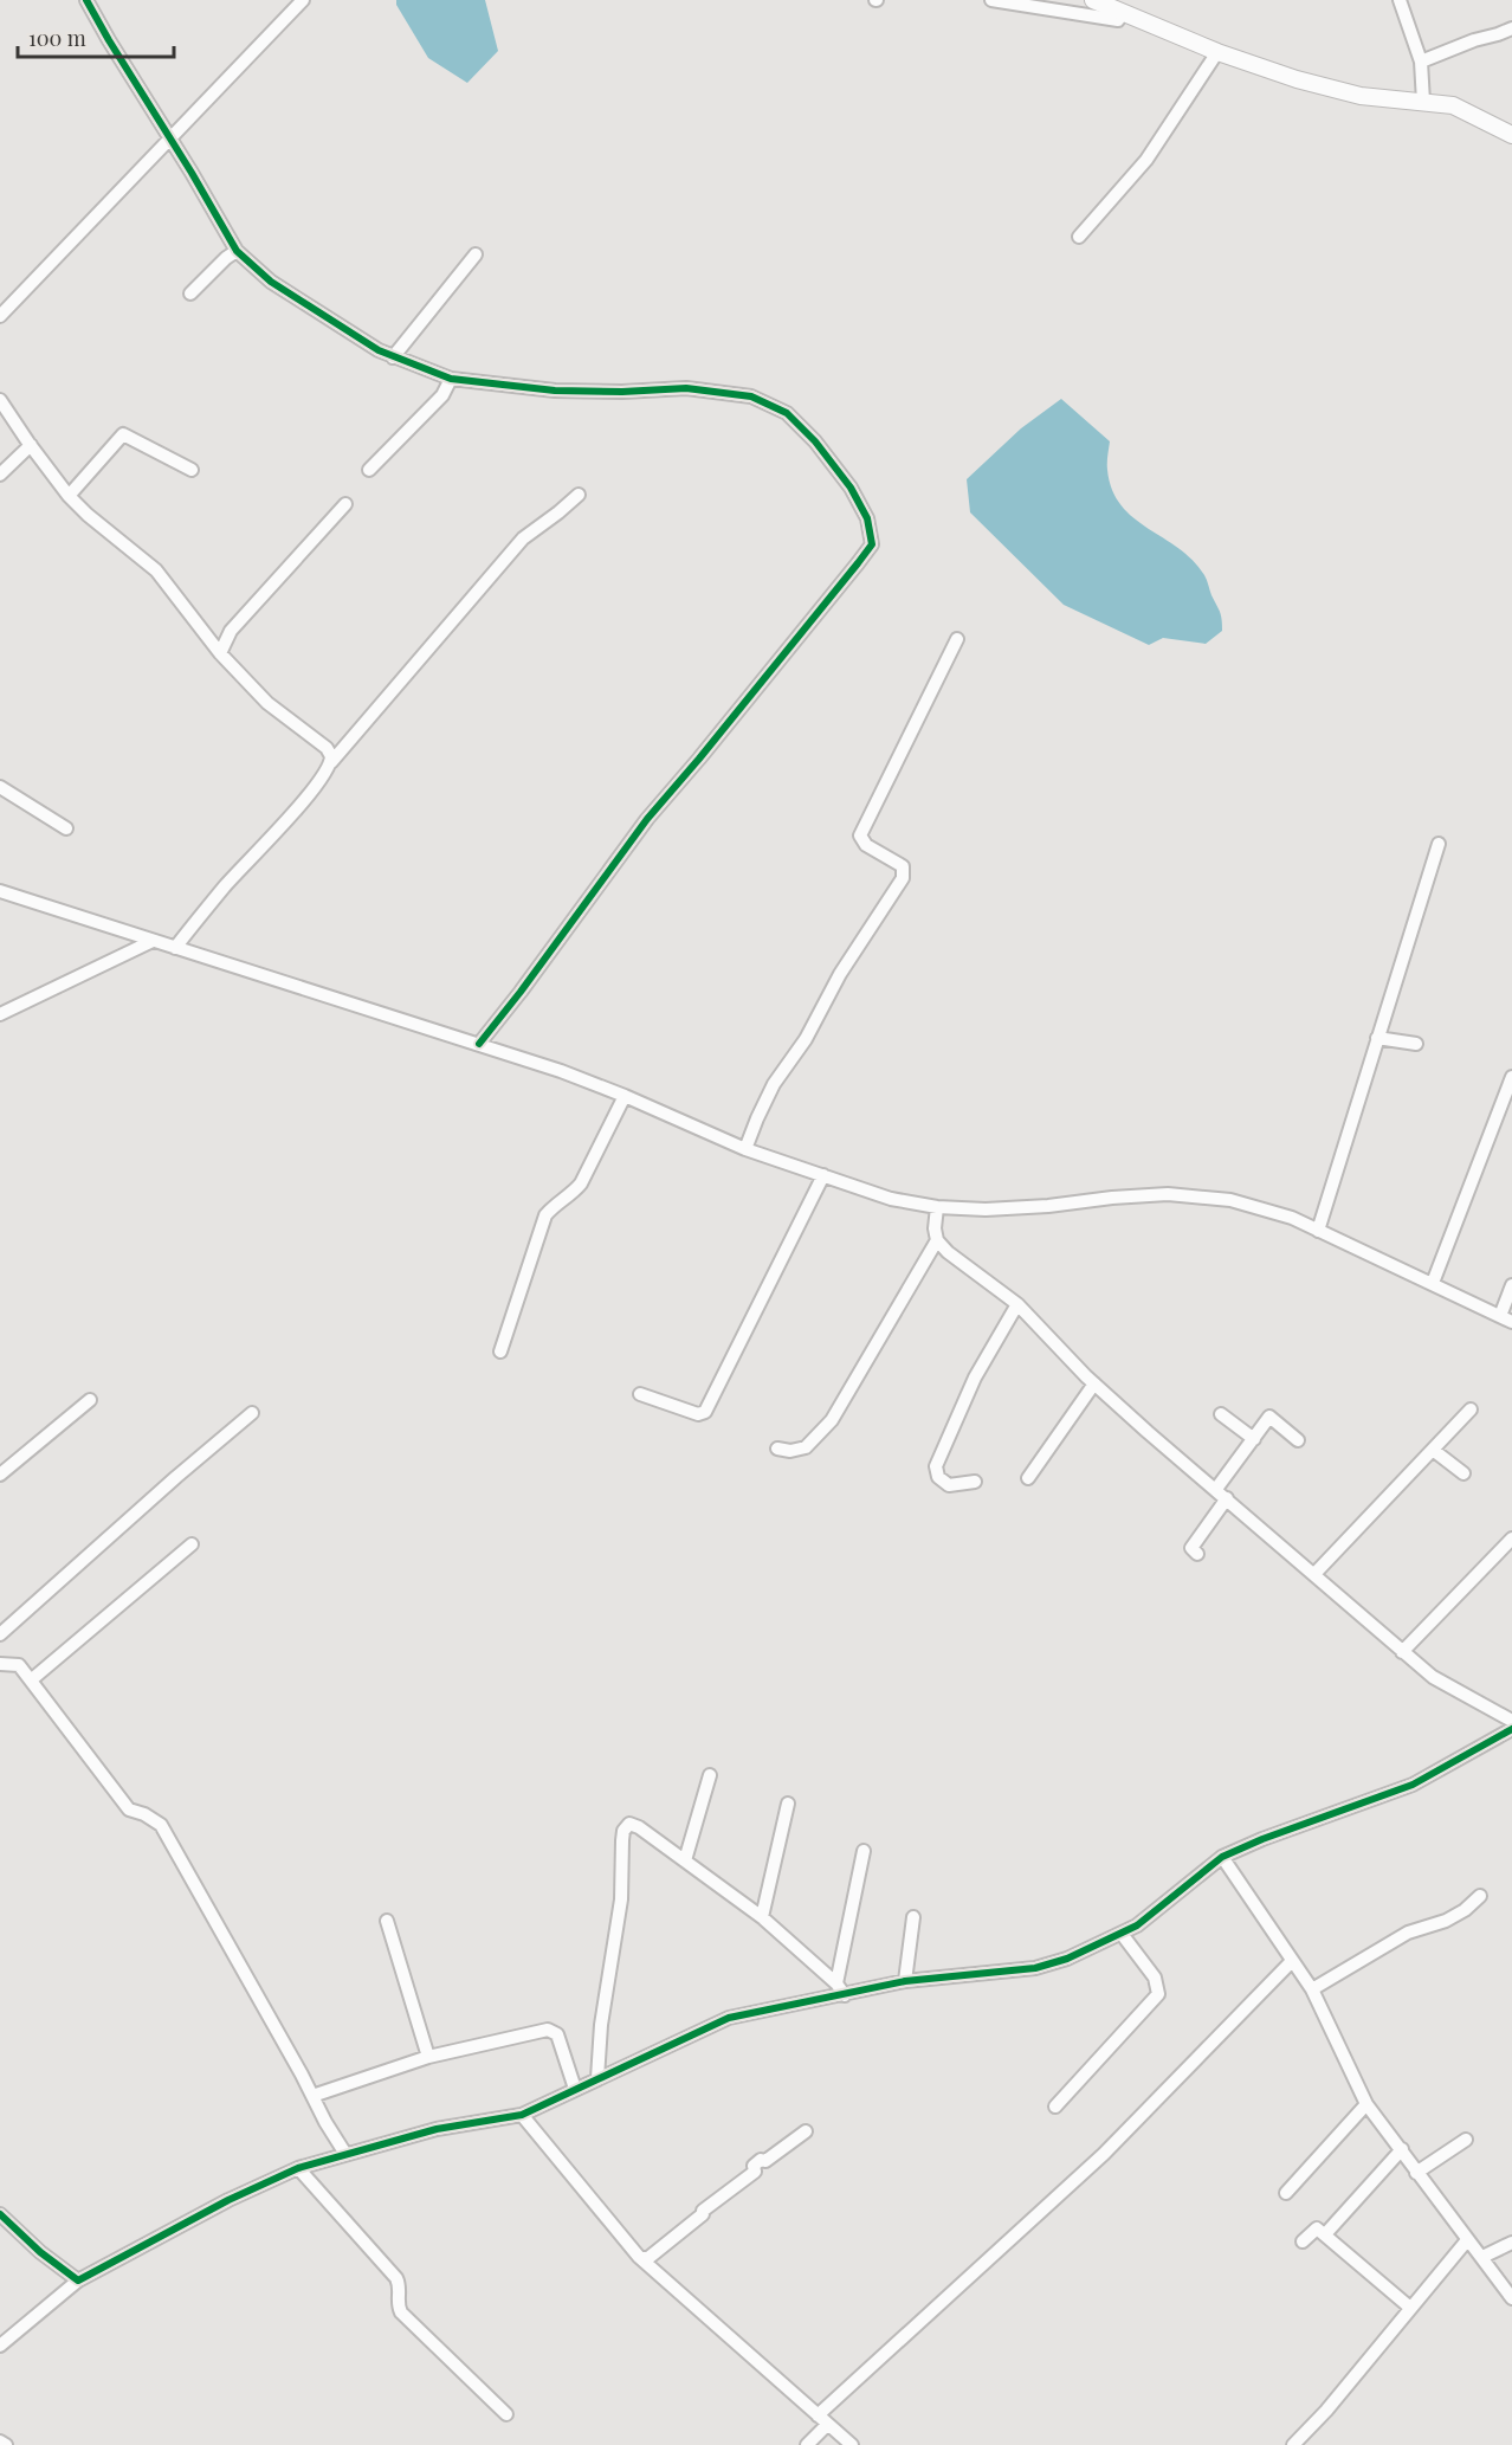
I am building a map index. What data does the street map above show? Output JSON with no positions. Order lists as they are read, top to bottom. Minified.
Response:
{"scale_bar":"100 m"}
